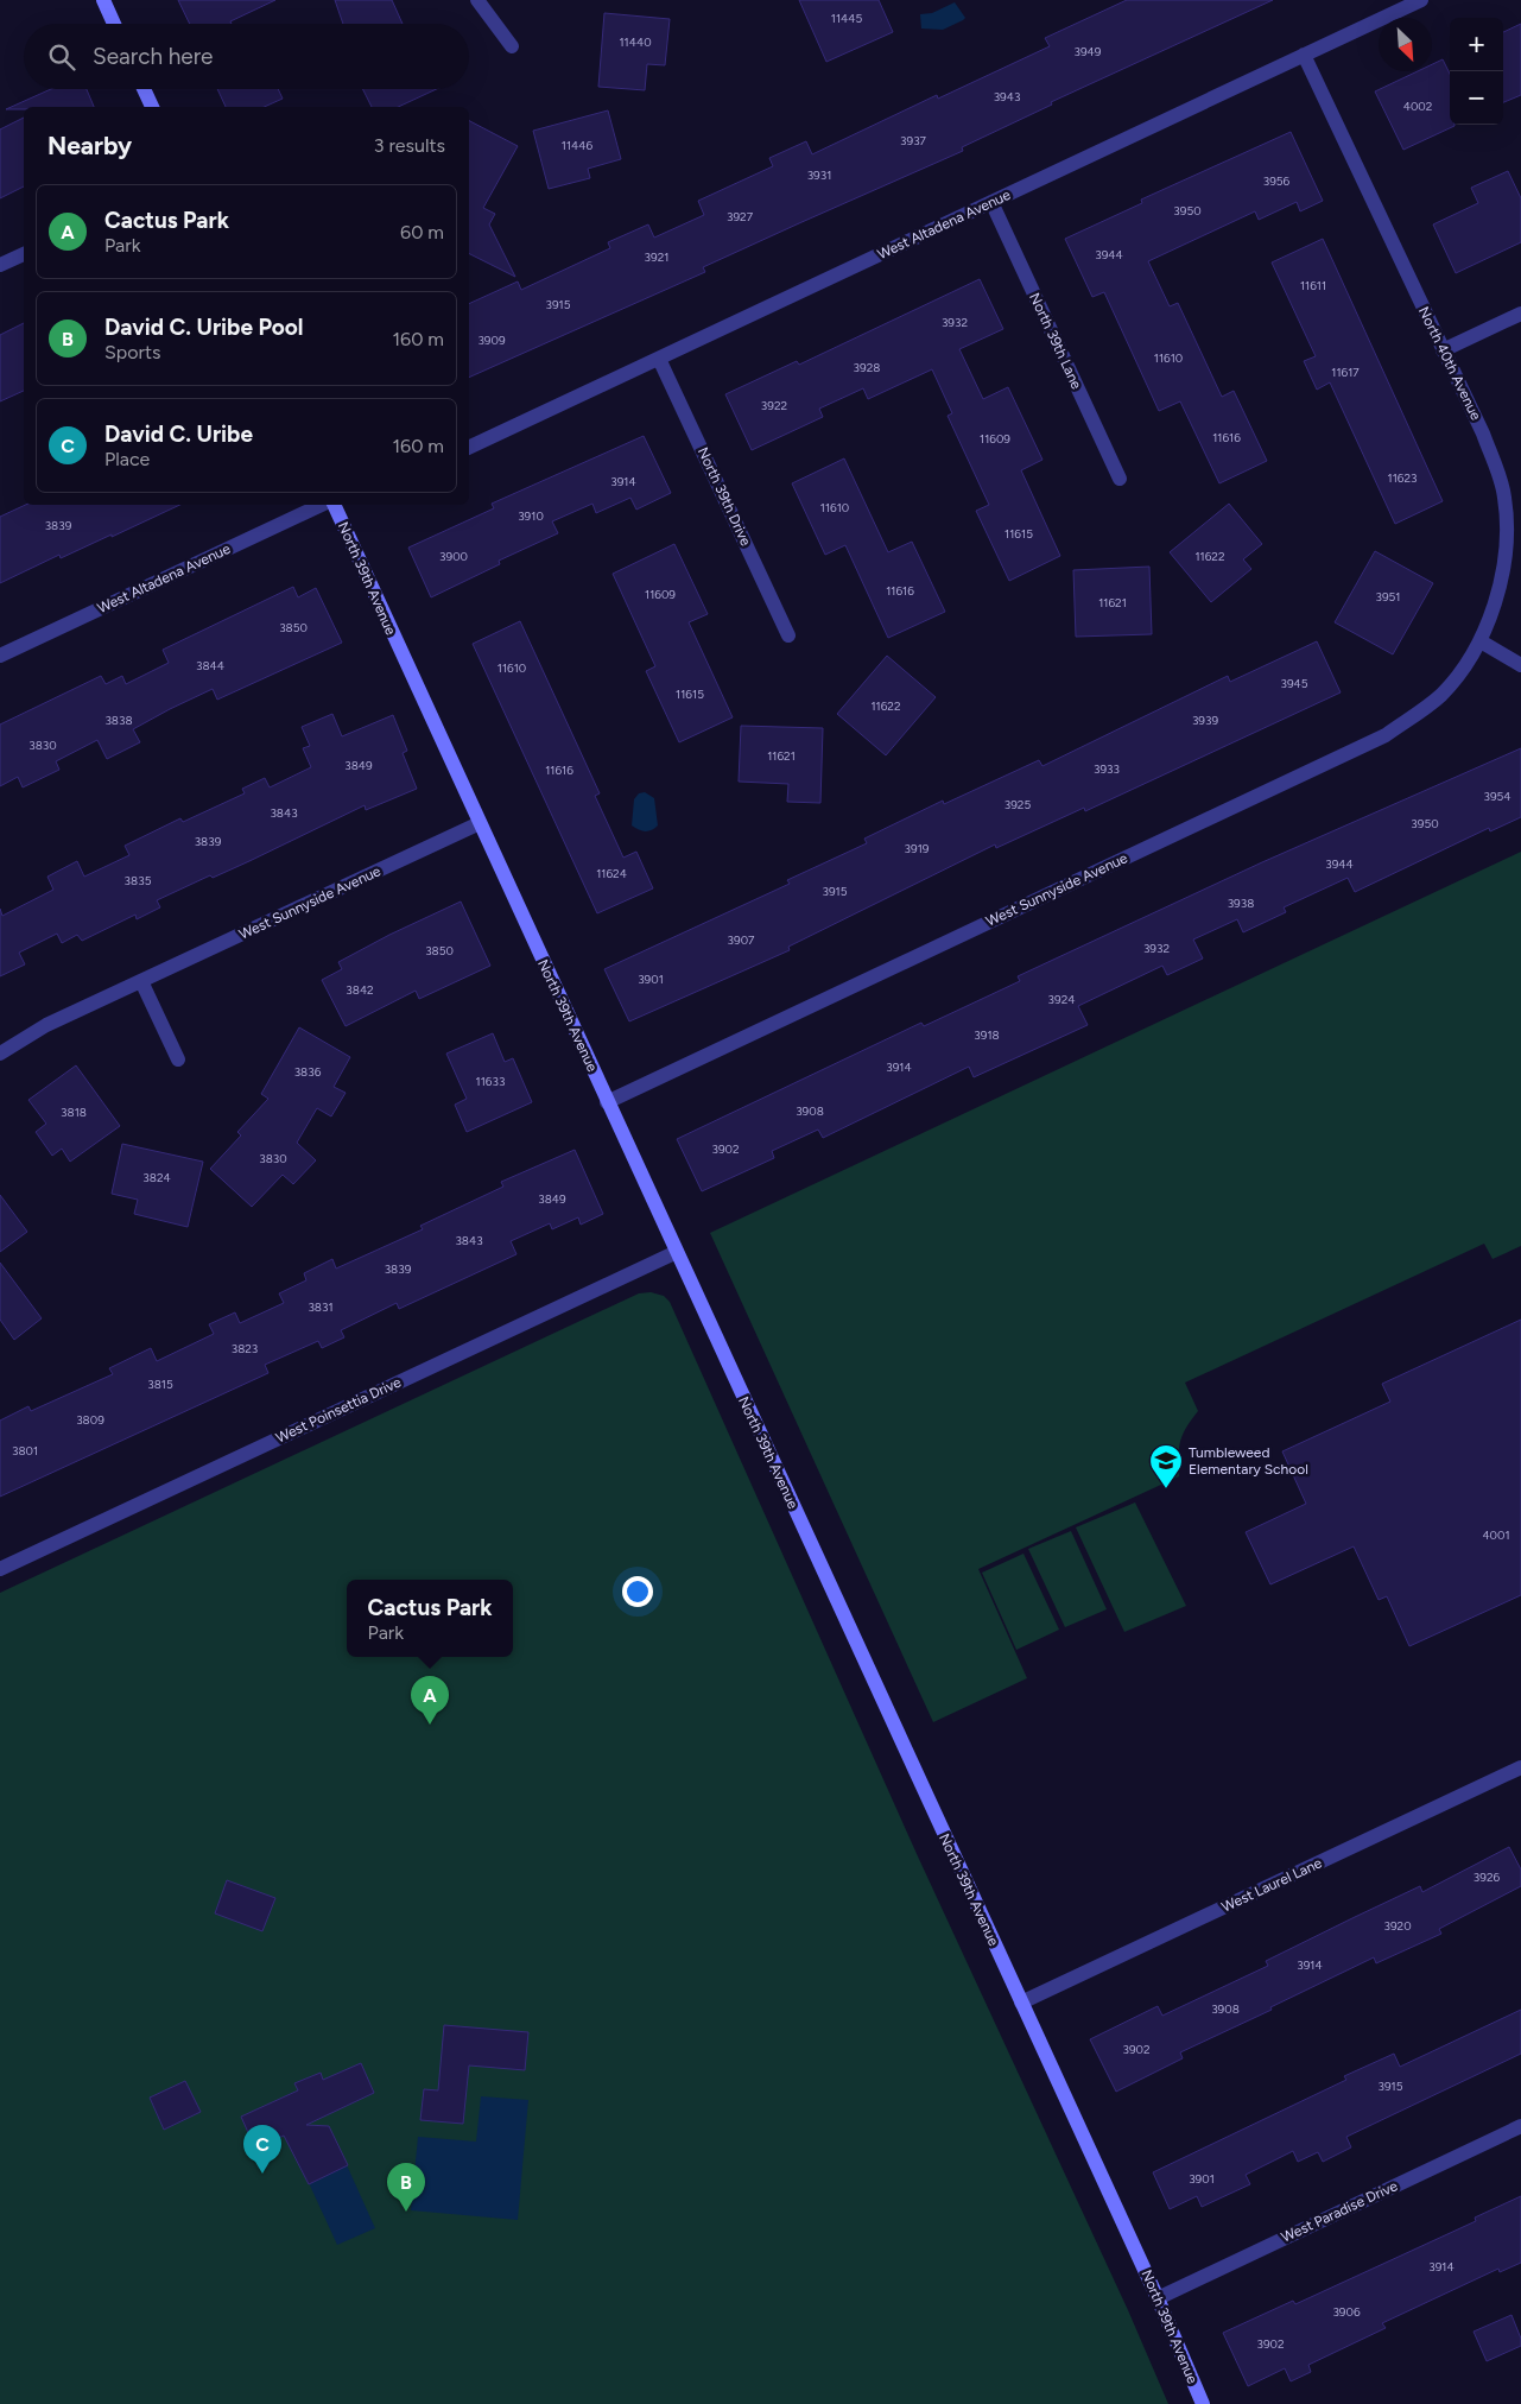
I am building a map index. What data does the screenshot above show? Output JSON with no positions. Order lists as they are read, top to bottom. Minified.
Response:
{"streets":{"street":["West Altadena Avenue","North 39th Lane","North 40th Avenue","North 39th Drive","North 39th Avenue","West Sunnyside Avenue","West Poinsettia Drive","West Laurel Lane","West Paradise Drive"]},"crossings":[["West Altadena Avenue","North 39th Lane"],["West Altadena Avenue","North 40th Avenue"],["West Altadena Avenue","North 39th Drive"],["North 40th Avenue","West Sunnyside Avenue"],["North 39th Avenue","West Sunnyside Avenue"],["North 39th Avenue","West Poinsettia Drive"],["North 39th Avenue","West Laurel Lane"],["North 39th Avenue","West Paradise Drive"]],"places":{"school or university":["Tumbleweed Elementary School"]},"house_numbers":["11445","11440","3949","3943","4002","3937","11446","3931","3956","3950","3927","3944","3921","11611","3915","3932","3909","11610","3928","11617","3922","11616","11609","11623","3914","11610","3910","3839","11615","3900","11622","11616","11609","3951","11621","3850","3844","11610","3945","11615","11622","3838","3939","3830","11621","3849","3933","11616","3954","3925","3843","3950","3839","3919","3944","11624","3835","3915","3938","3907","3932","3850","3901","3842","3924","3918","3914","3836","11633","3908","3818","3902","3830","3824","3849","3843","3839","3831","3823","3815","3809","3801","4001","3926","3920","3914","3908","3902","3915","3901","3914","3906","3902"],"north":"bottom right","page":{"map_buttons":["+","−"],"search":"Search here","heading":["Nearby","3 results"],"list":[{"mark":"A","name":"Cactus Park","note":"Park","value":"60 m"},{"mark":"B","name":"David C. Uribe Pool","note":"Sports","value":"160 m"},{"mark":"C","name":"David C. Uribe","note":"Place","value":"160 m"}],"popup":["Cactus Park","Park"],"pins":["A","C","B"]}}
